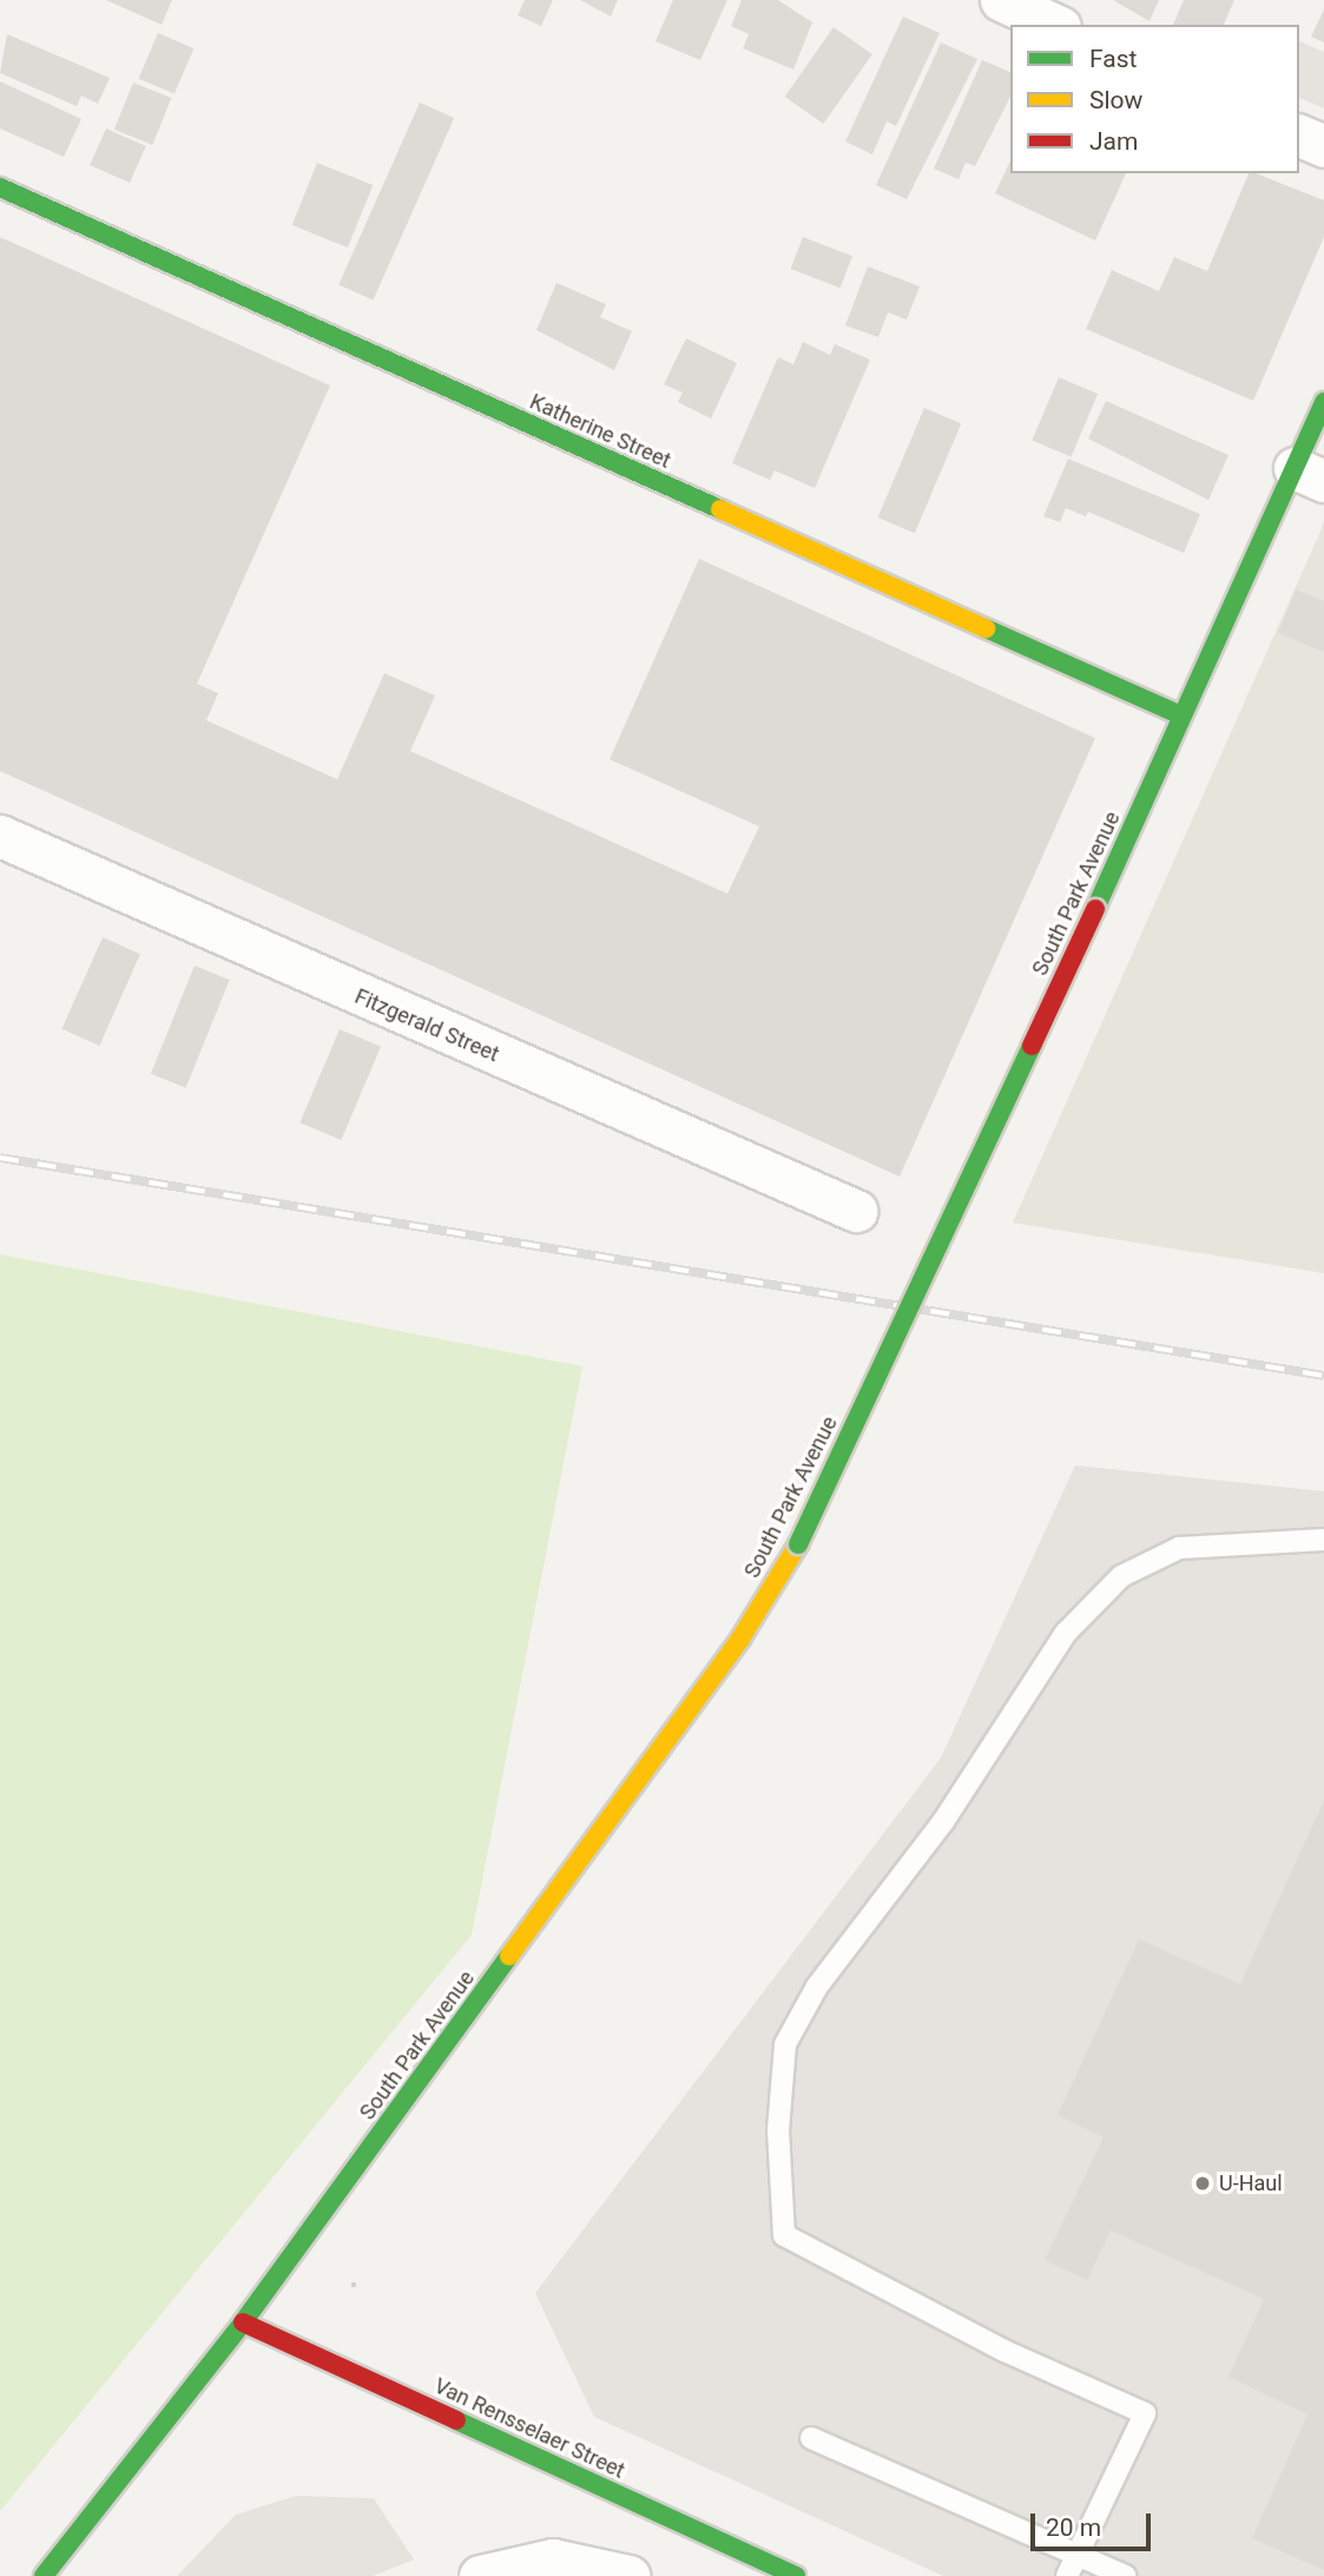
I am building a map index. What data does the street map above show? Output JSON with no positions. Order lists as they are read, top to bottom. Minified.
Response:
{"streets":{"street":["Katherine Street","South Park Avenue","Fitzgerald Street","Van Rensselaer Street"]},"crossings":[["Katherine Street","South Park Avenue"],["South Park Avenue","Van Rensselaer Street"]],"places":["U-Haul"],"legend":["Fast","Slow","Jam"],"scale_bar":"20 m"}
